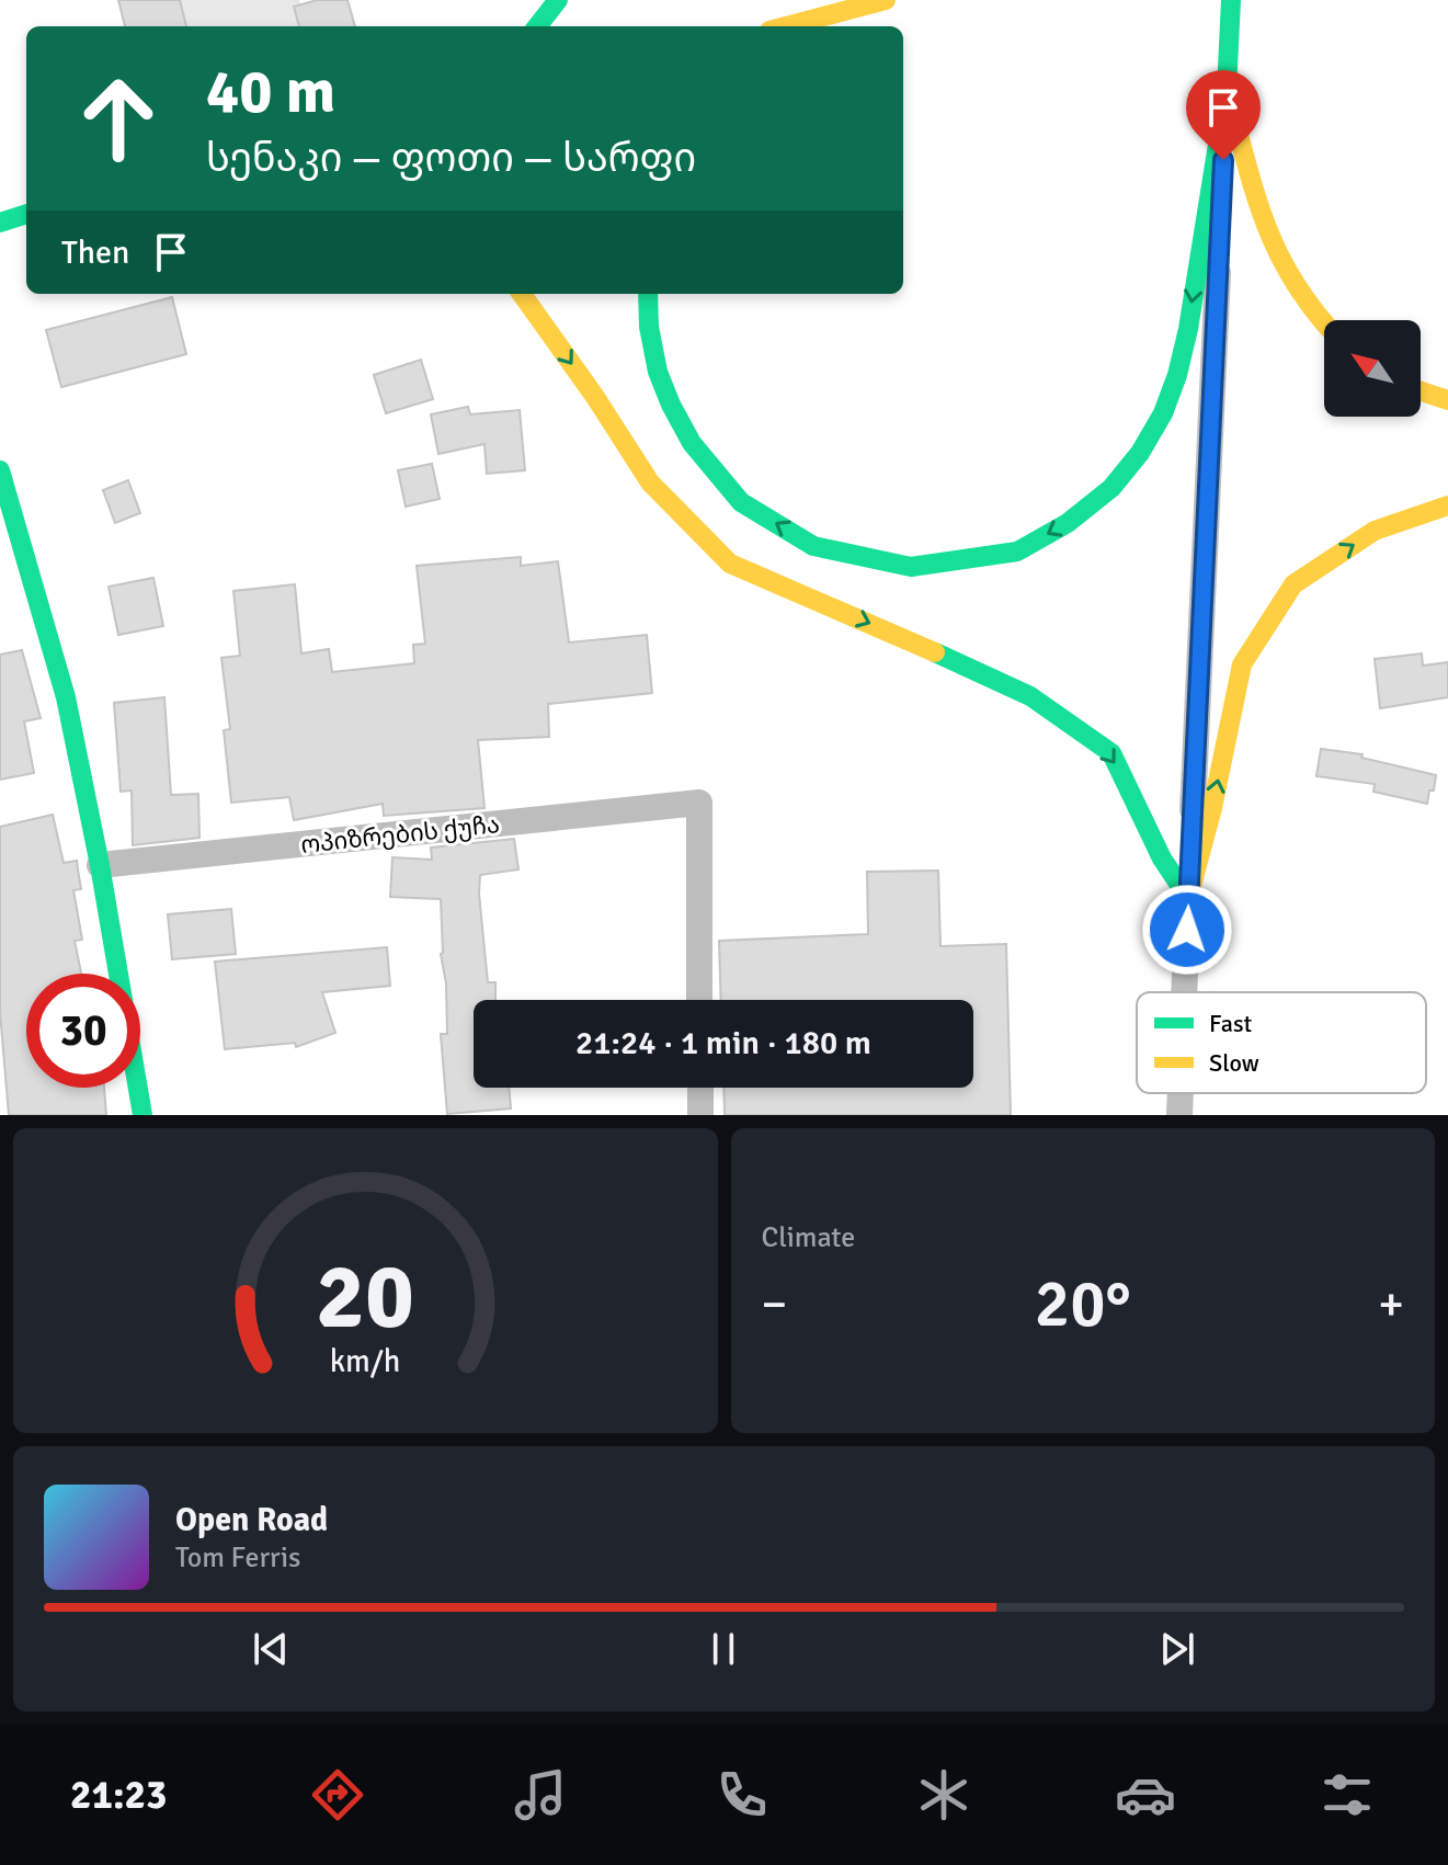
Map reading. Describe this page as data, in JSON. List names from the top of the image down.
{
  "streets": {
    "street": ["ოპიზრების ქუჩა"]
  },
  "legend": ["Fast", "Slow"],
  "north": "top left",
  "page": {
    "turn": ["40 m", "სენაკი — ფოთი — სარფი"],
    "then": "Then",
    "limit": "30",
    "trip": "21:24 · 1 min · 180 m",
    "tile": "Climate",
    "heat": ["−", "20°", "+"],
    "song": ["Open Road", "Tom Ferris"],
    "tabs": "21:23",
    "gauge": ["20", "km/h"]
  }
}
